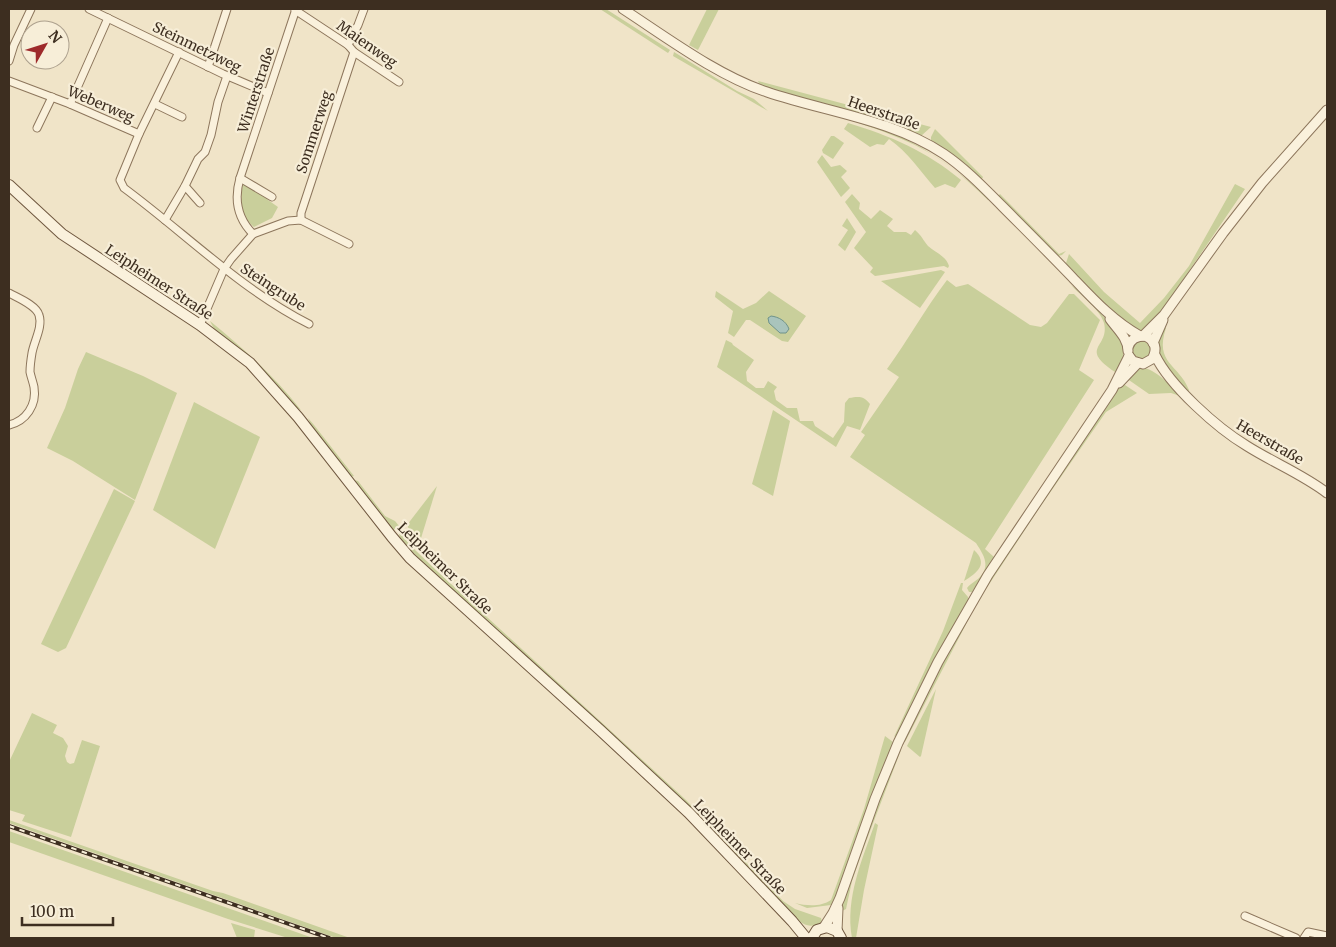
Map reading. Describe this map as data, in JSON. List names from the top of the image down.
{
  "streets": {
    "main road": ["Leipheimer Straße"],
    "street": [
      "Maienweg",
      "Steinmetzweg",
      "Winterstraße",
      "Weberweg",
      "Heerstraße",
      "Sommerweg",
      "Steingrube"
    ]
  },
  "crossings": [
    ["Maienweg", "Winterstraße"],
    ["Maienweg", "Sommerweg"],
    ["Steinmetzweg", "Winterstraße"],
    ["Weberweg", "Steingrube"]
  ],
  "scale_bar": "100 m",
  "north": "top right"
}
